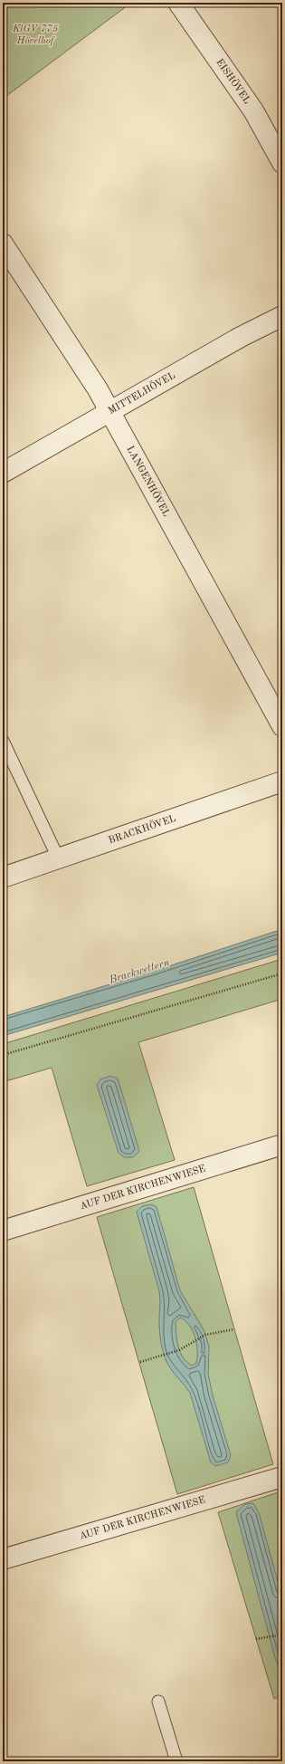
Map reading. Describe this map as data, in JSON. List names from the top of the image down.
{
  "streets": {
    "street": [
      "EISHÖVEL",
      "MITTELHÖVEL",
      "LANGENHÖVEL",
      "BRACKHÖVEL",
      "AUF DER KIRCHENWIESE"
    ]
  },
  "crossings": [
    ["MITTELHÖVEL", "LANGENHÖVEL"]
  ],
  "water": ["Brackwettern"],
  "parks": ["KlGV 775 Hövelhof"]
}
